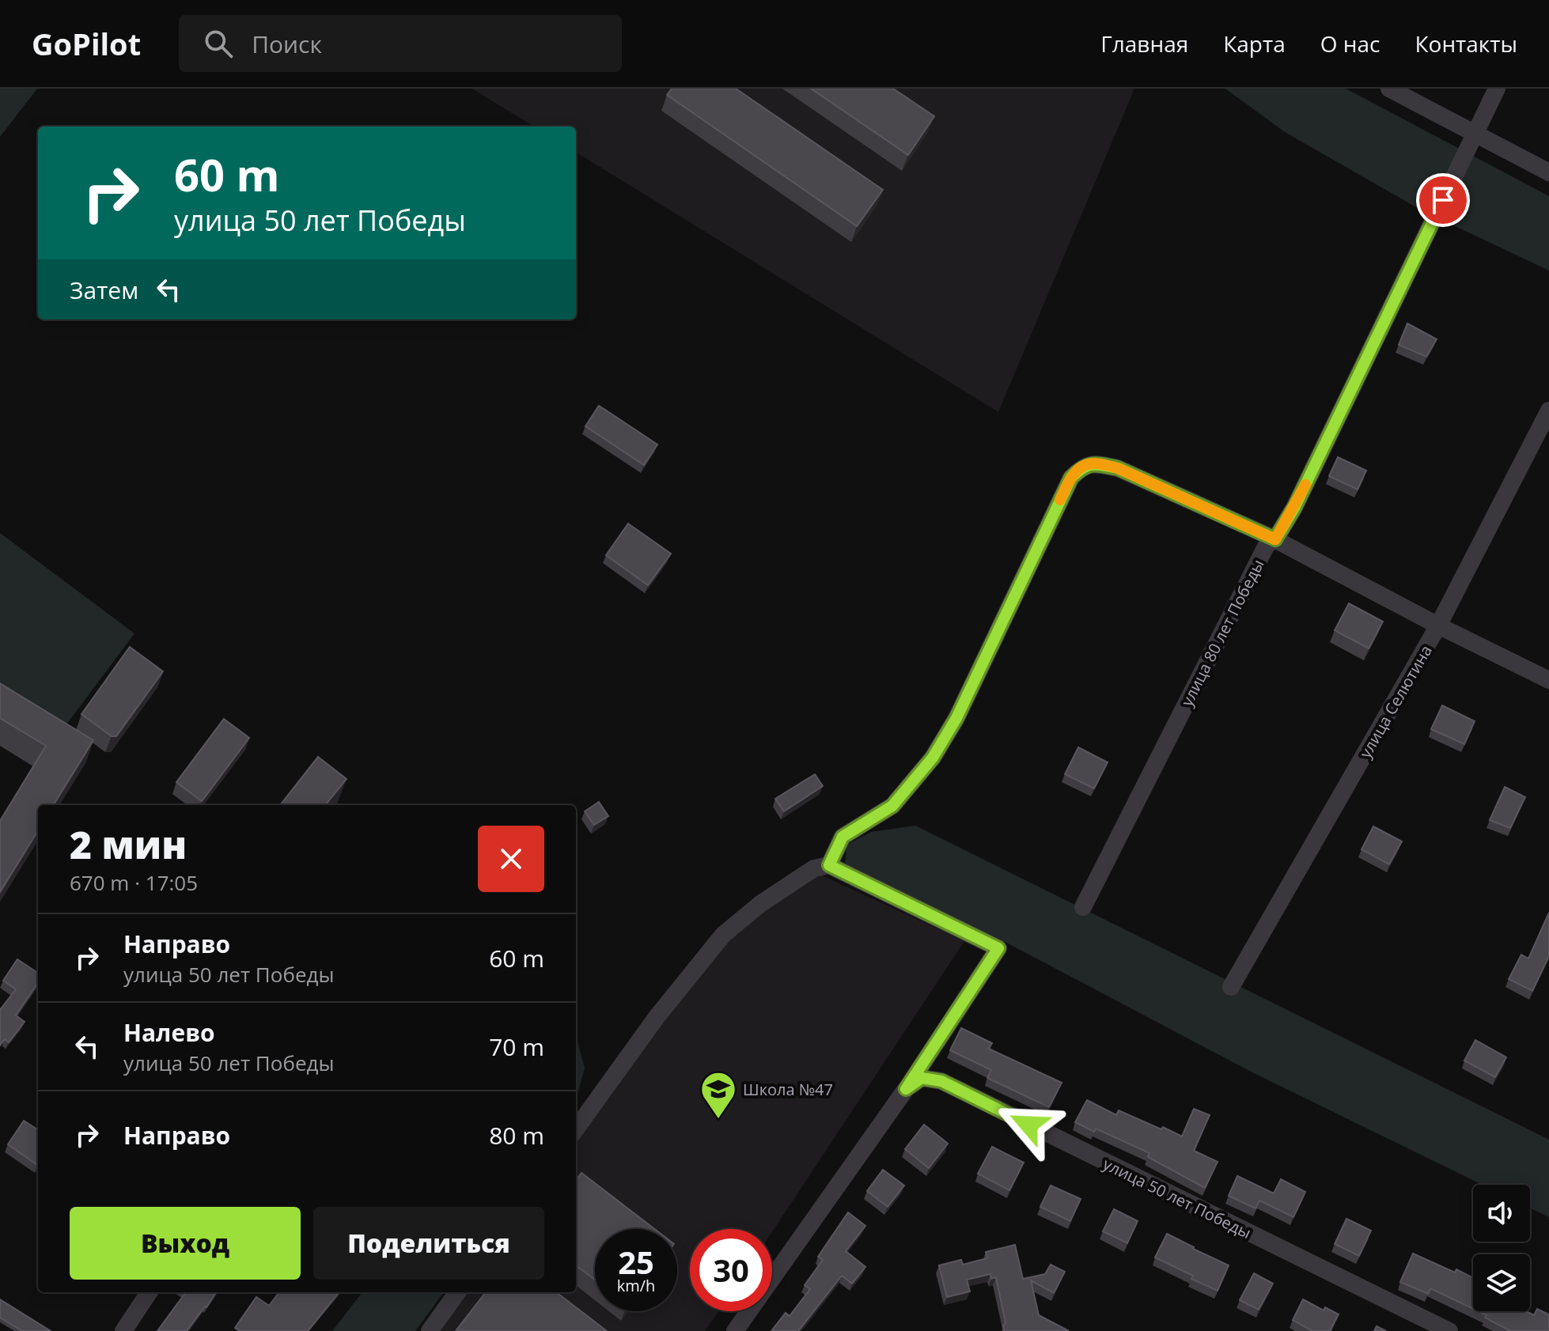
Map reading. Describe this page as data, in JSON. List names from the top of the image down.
{
  "streets": {
    "street": ["улица 80 лет Победы", "улица Селютина", "улица 50 лет Победы"]
  },
  "places": {
    "school or university": ["Школа №47"]
  },
  "page": {
    "header": "GoPilot",
    "search": "Поиск",
    "nav": [
      "Главная",
      "Карта",
      "О нас",
      "Контакты"
    ],
    "turn": ["60 m", "улица 50 лет Победы"],
    "then": "Затем",
    "heading": ["2 мин", "670 m · 17:05"],
    "list": [
      {
        "name": "Направо",
        "note": "улица 50 лет Победы",
        "value": "60 m"
      },
      {
        "name": "Налево",
        "note": "улица 50 лет Победы",
        "value": "70 m"
      },
      {
        "name": "Направо",
        "value": "80 m"
      }
    ],
    "buttons": ["Выход", "Поделиться"],
    "speed": "25 km/h",
    "limit": "30"
  }
}
